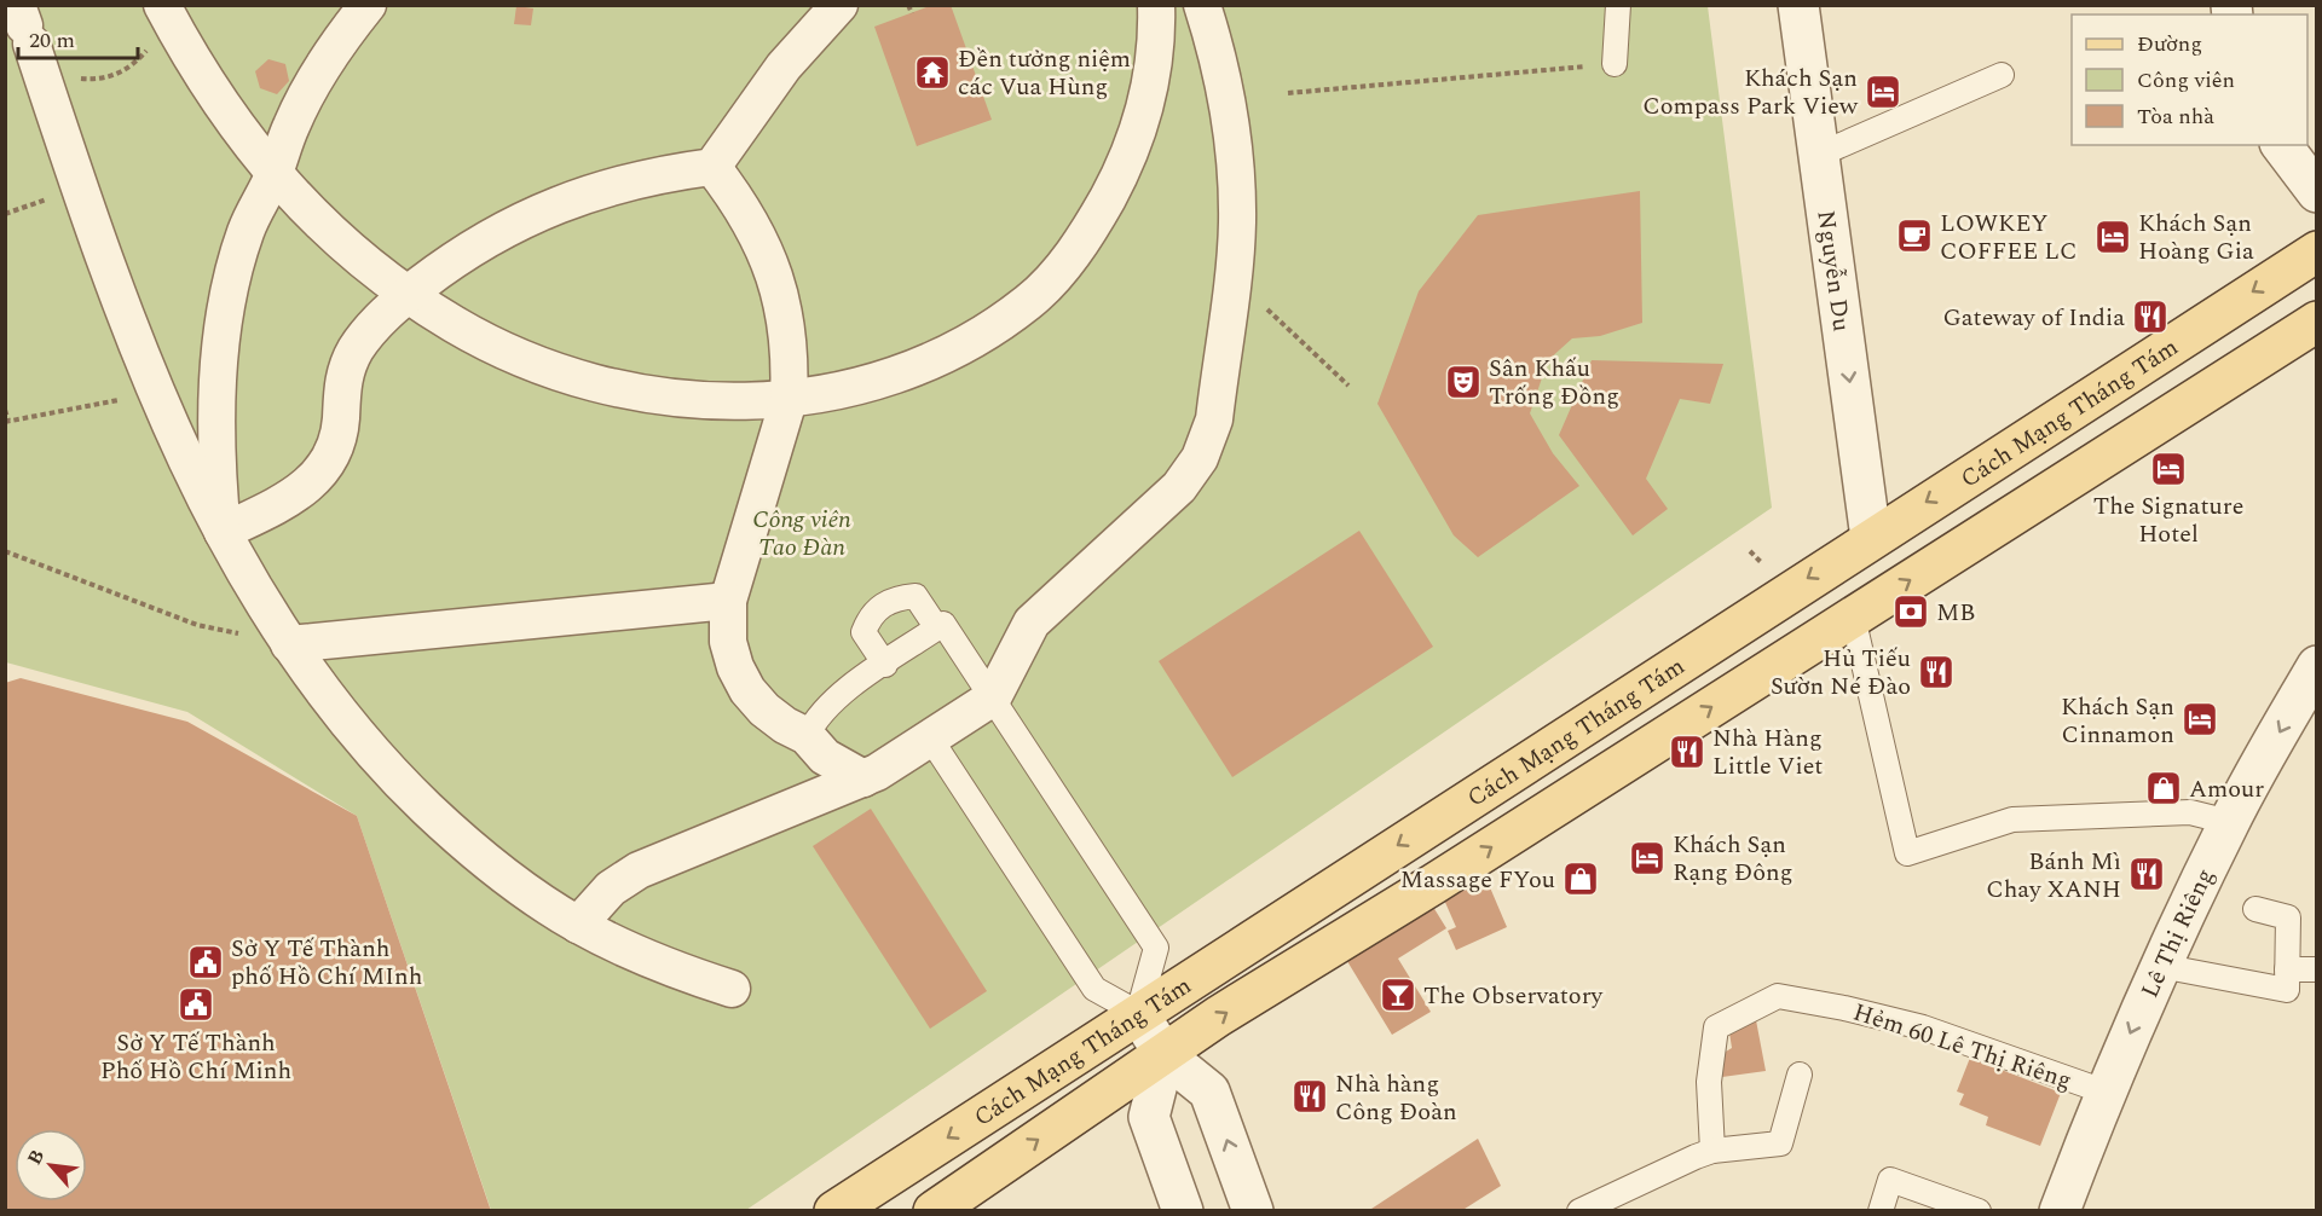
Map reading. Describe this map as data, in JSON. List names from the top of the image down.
{
  "streets": {
    "main road": ["Cách Mạng Tháng Tám"],
    "street": ["Nguyễn Du", "Lê Thị Riêng"],
    "lane": ["Hẻm 60 Lê Thị Riêng"]
  },
  "crossings": [
    ["Nguyễn Du", "Cách Mạng Tháng Tám"],
    ["Lê Thị Riêng", "Hẻm 60 Lê Thị Riêng"]
  ],
  "one_way": ["Nguyễn Du", "Lê Thị Riêng"],
  "parks": ["Công viên Tao Đàn"],
  "places": {
    "temple": ["Đền tưởng niệm các Vua Hùng"],
    "hotel": [
      "Khách Sạn Compass Park View",
      "Khách Sạn Hoàng Gia",
      "The Signature Hotel",
      "Khách Sạn Cinnamon",
      "Khách Sạn Rạng Đông"
    ],
    "cafe": ["LOWKEY COFFEE LC"],
    "restaurant": [
      "Gateway of India",
      "Hủ Tiếu Sườn Né Đào",
      "Nhà Hàng Little Viet",
      "Bánh Mì Chay XANH",
      "Nhà hàng Công Đoàn"
    ],
    "theatre": ["Sân Khấu Trống Đồng"],
    "bank": ["MB"],
    "shop": ["Amour", "Massage FYou"],
    "public building": ["Sở Y Tế Thành phố Hồ Chí MInh", "Sở Y Tế Thành Phố Hồ Chí Minh"],
    "bar": ["The Observatory"]
  },
  "legend": ["Đường", "Công viên", "Tòa nhà"],
  "scale_bar": "20 m",
  "north": "top left"
}
